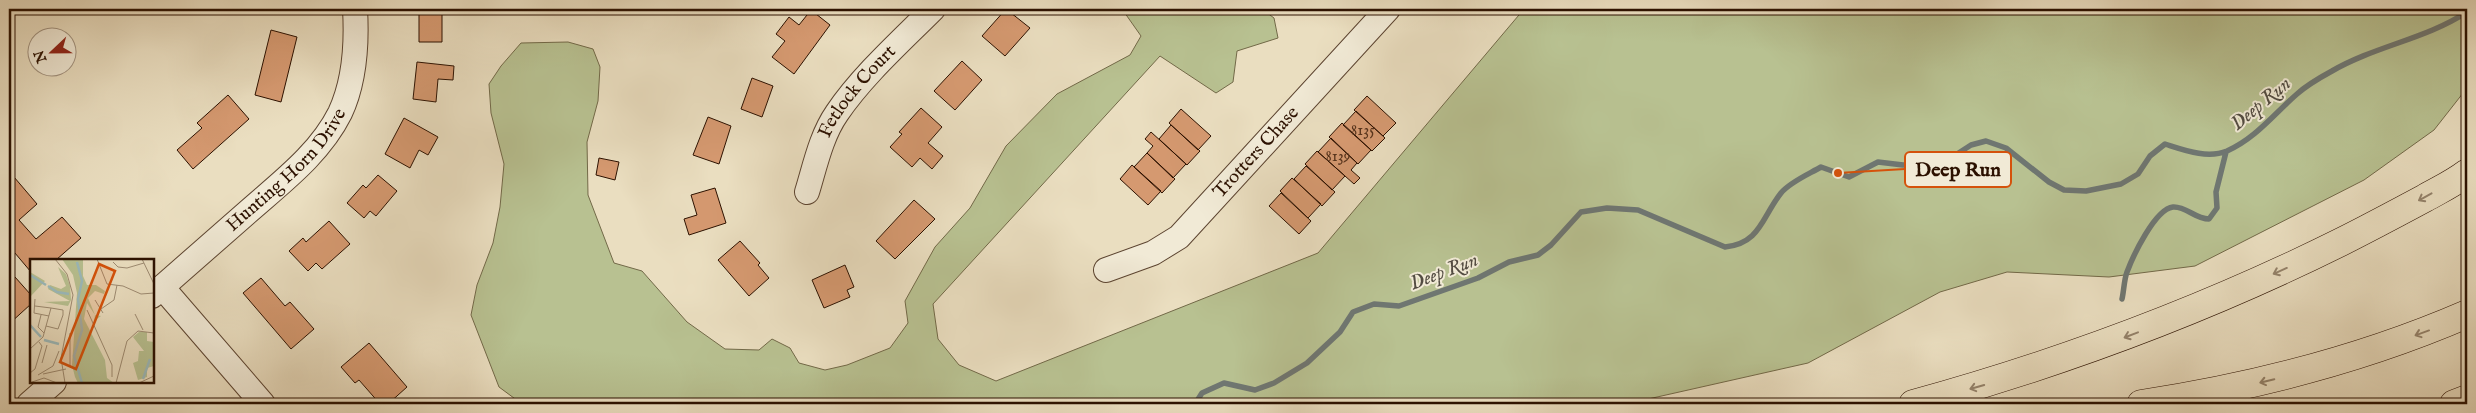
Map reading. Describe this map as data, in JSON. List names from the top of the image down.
{
  "streets": {
    "street": ["Fetlock Court", "Trotters Chase", "Hunting Horn Drive"]
  },
  "water": ["Deep Run"],
  "places": ["Deep Run"],
  "house_numbers": ["8135", "8139"],
  "north": "left"
}
